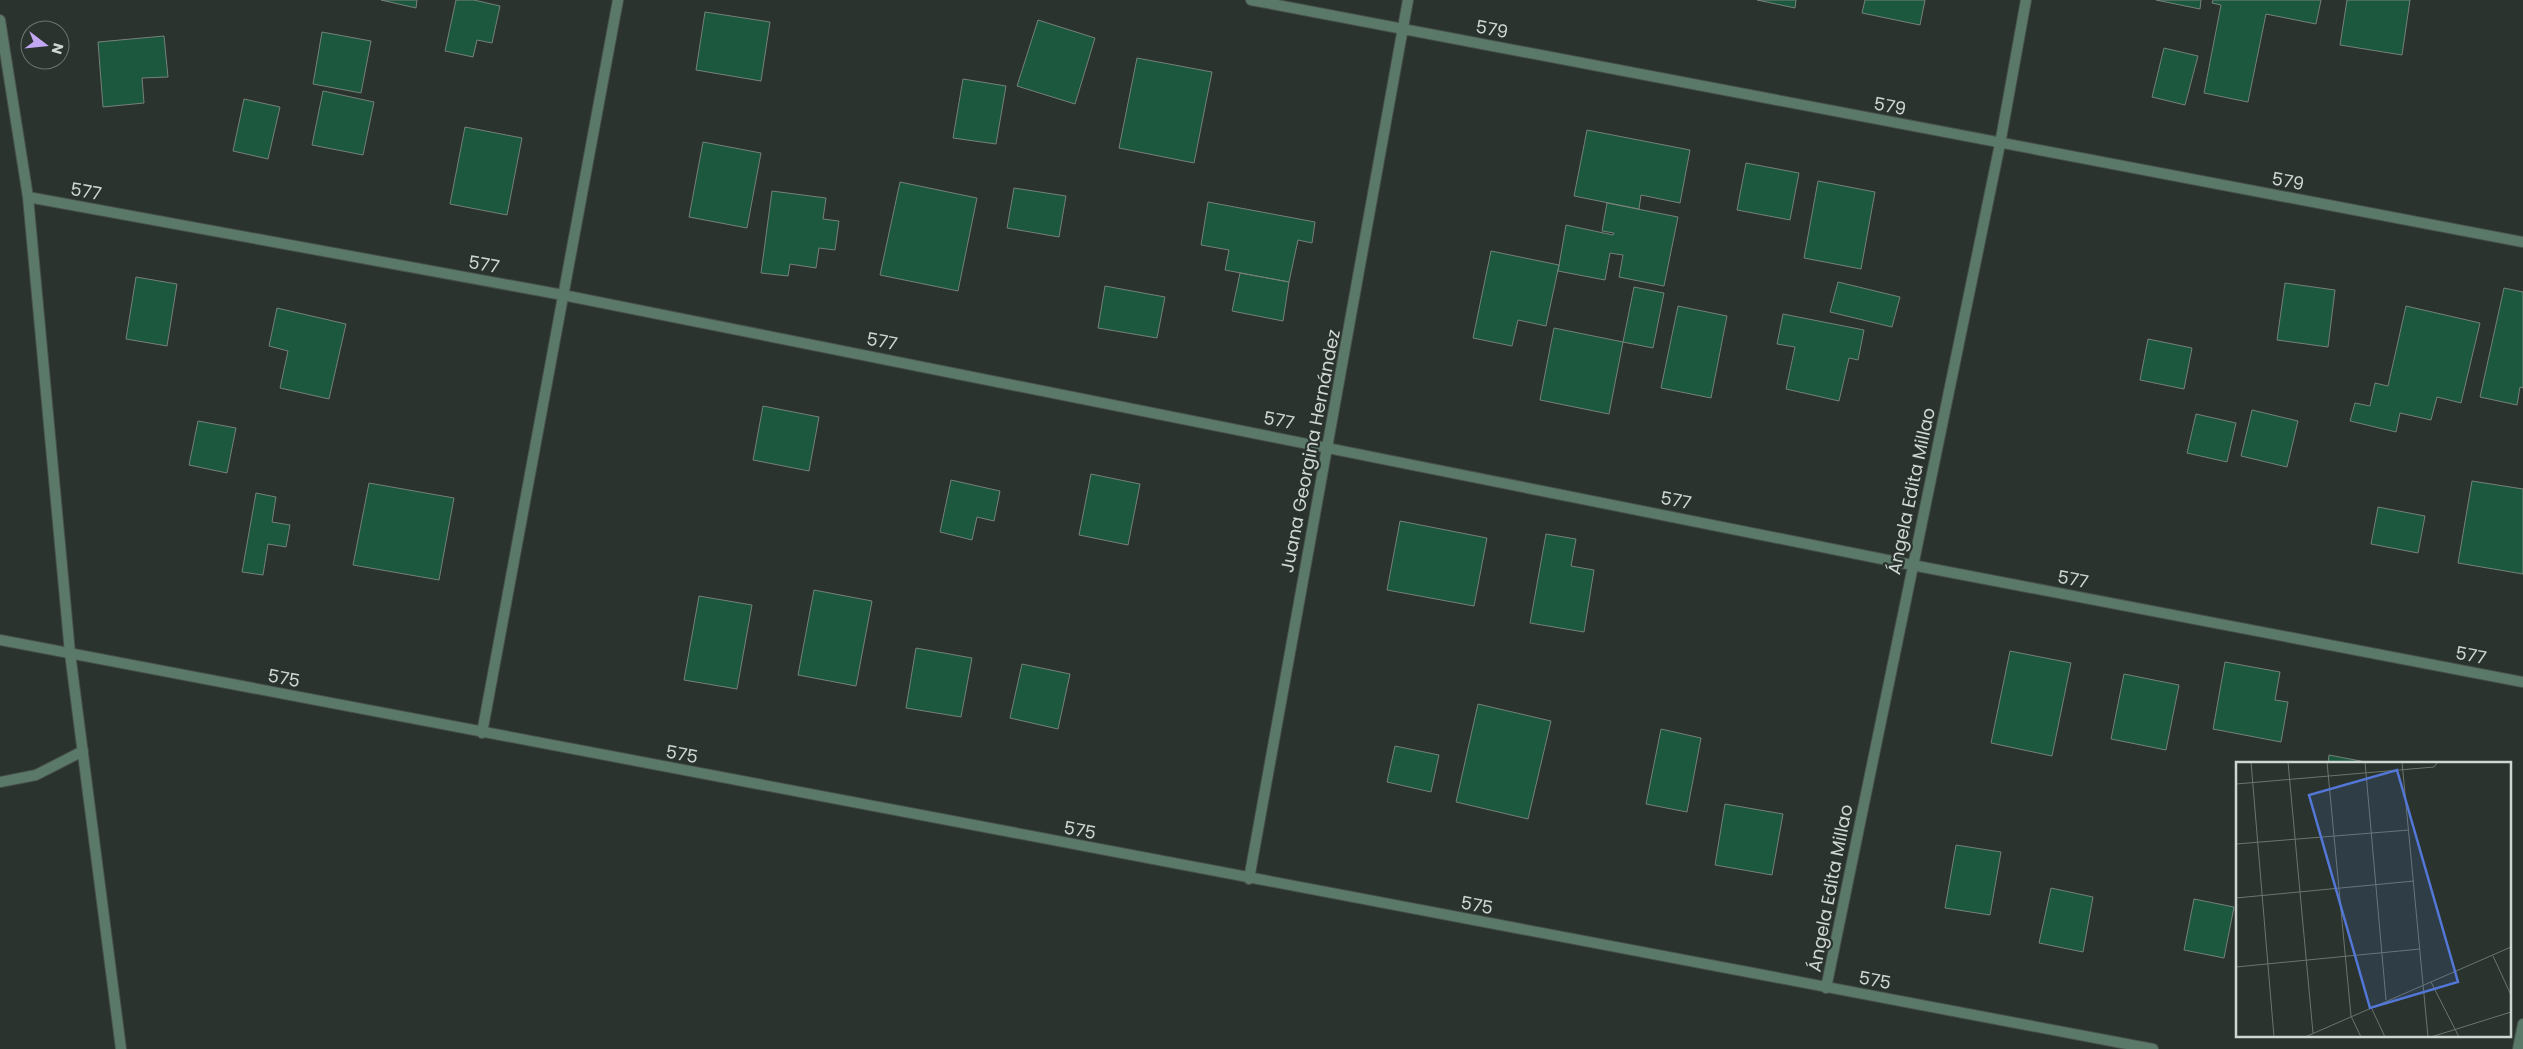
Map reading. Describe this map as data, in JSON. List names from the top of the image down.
{
  "streets": {
    "street": [
      "579",
      "577",
      "Juana Georgina Hernández",
      "Ángela Edita Millao",
      "575"
    ]
  },
  "crossings": [
    ["579", "Juana Georgina Hernández"],
    ["579", "Ángela Edita Millao"],
    ["577", "Juana Georgina Hernández"],
    ["577", "Ángela Edita Millao"],
    ["Juana Georgina Hernández", "575"],
    ["Ángela Edita Millao", "575"]
  ],
  "north": "right"
}
